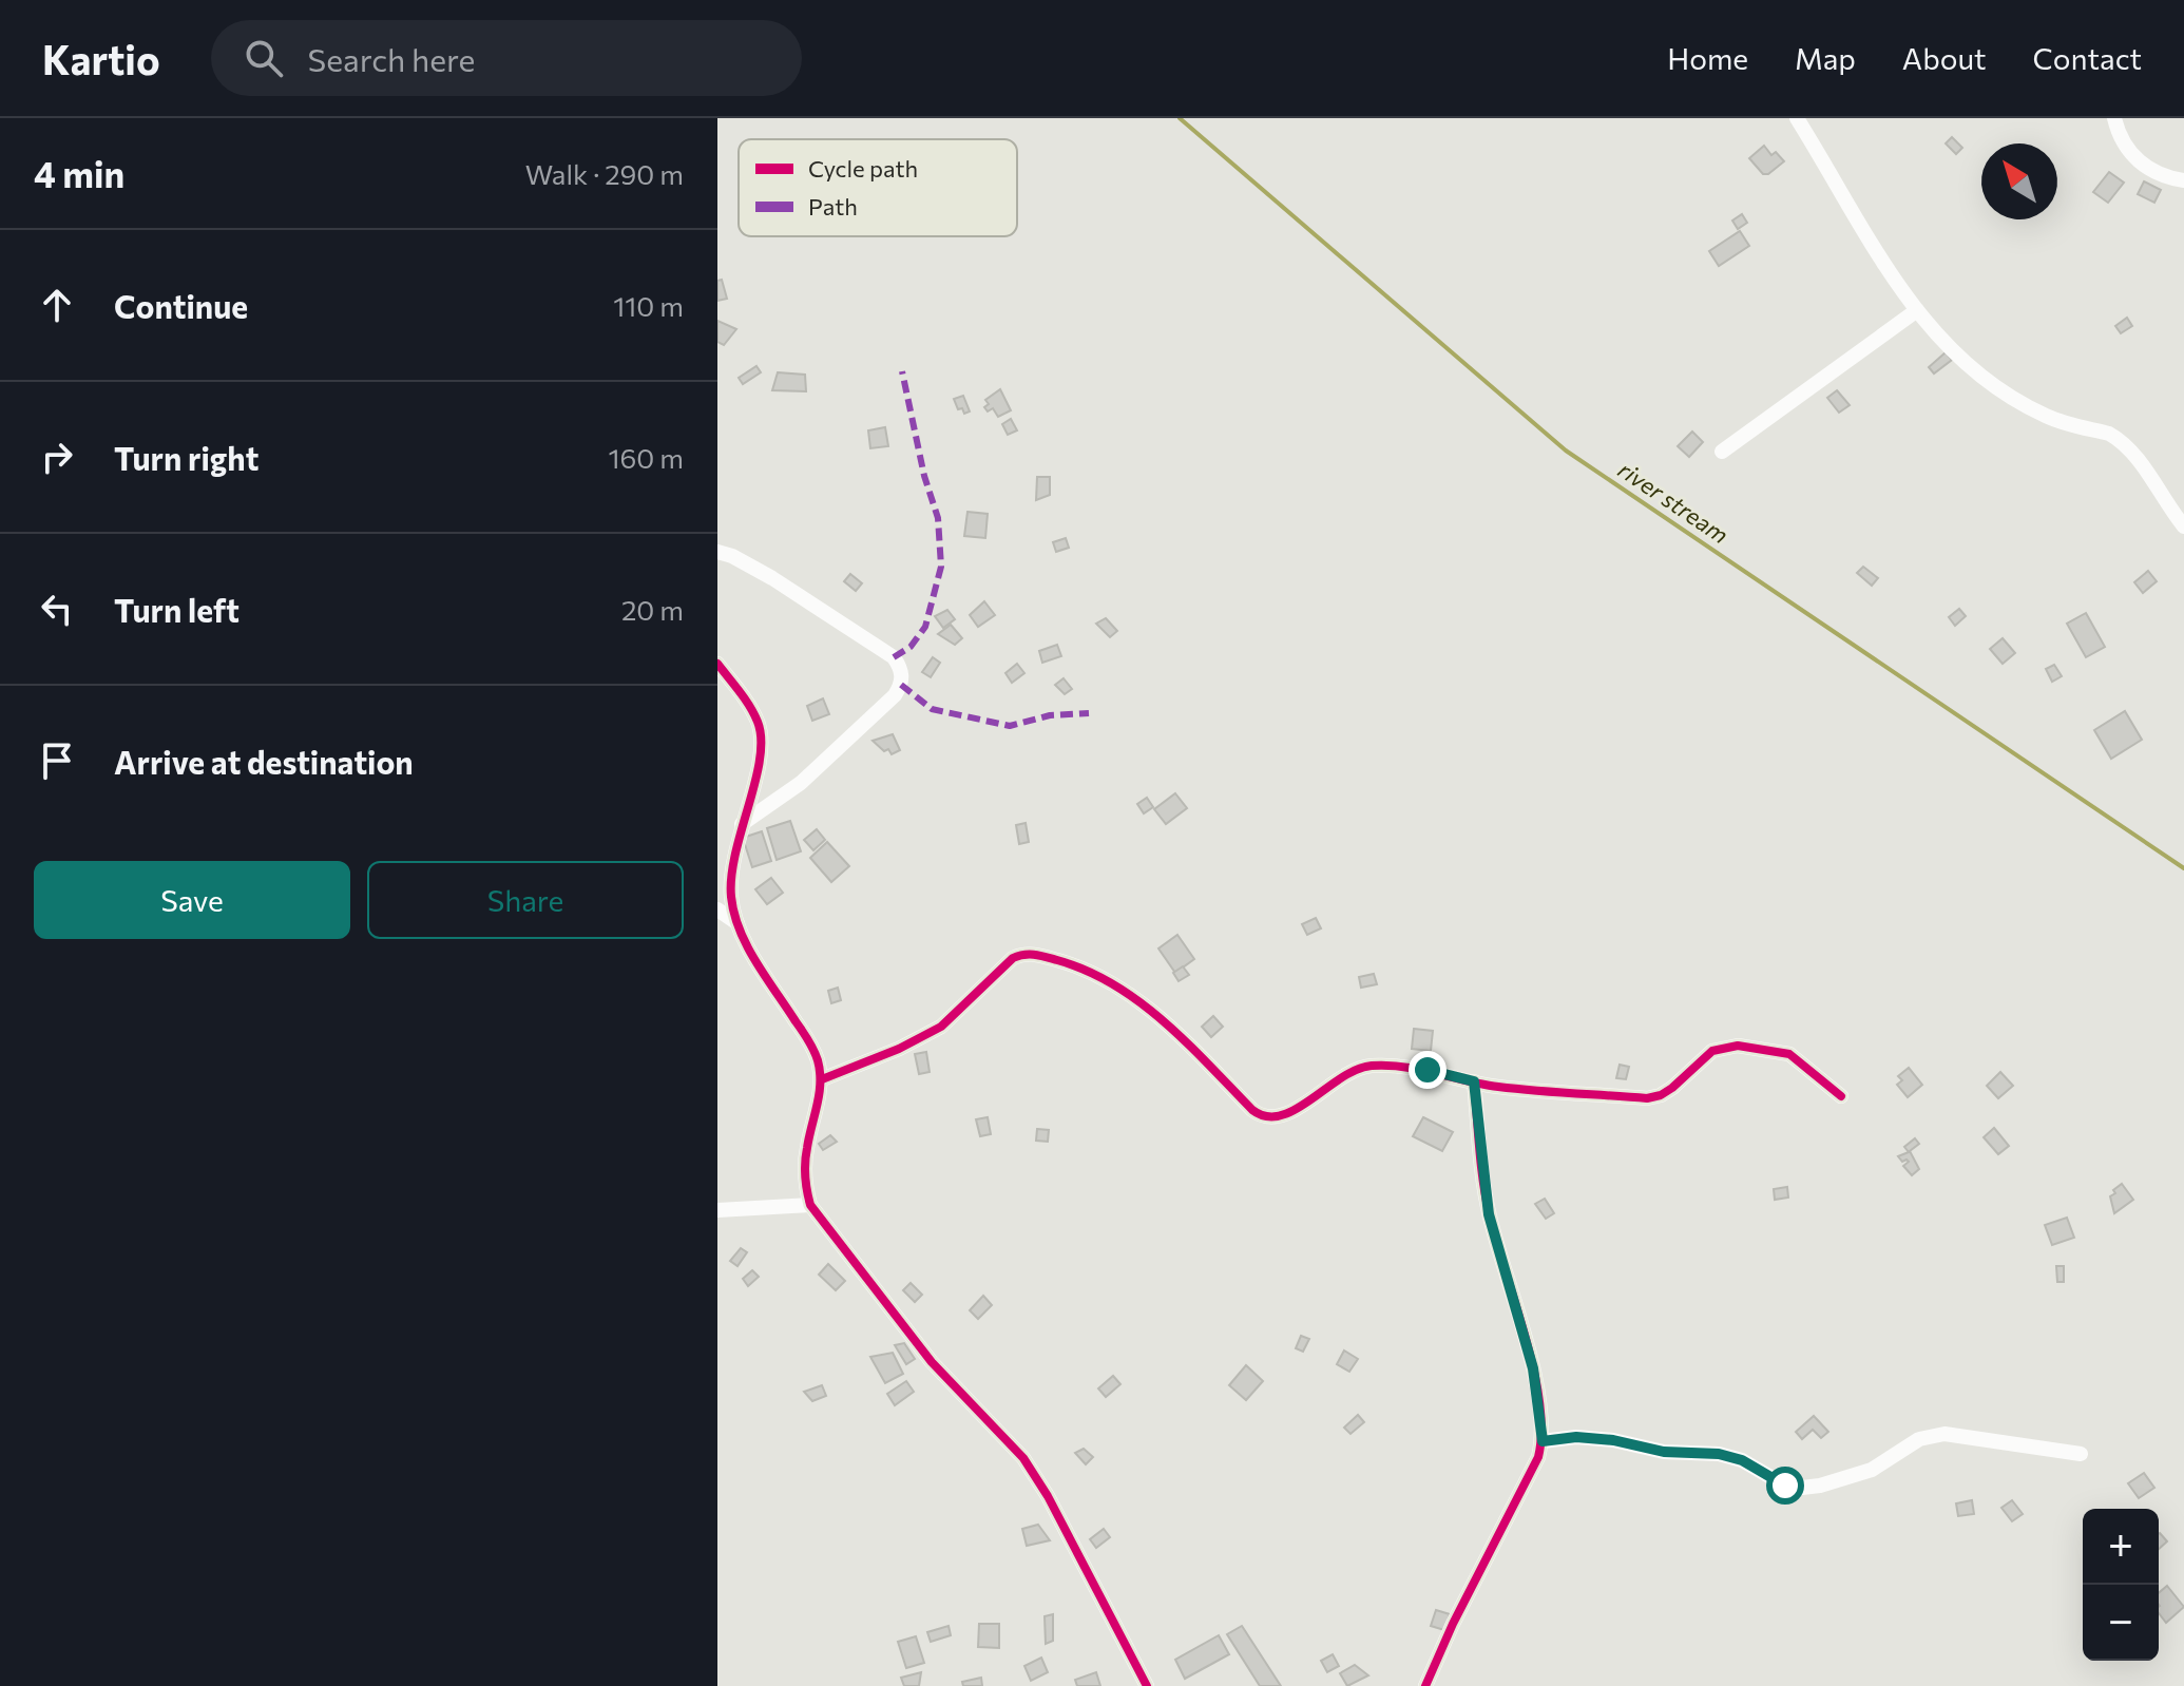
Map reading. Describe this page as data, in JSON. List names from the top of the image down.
{
  "water": ["river stream"],
  "legend": ["Cycle path", "Path"],
  "north": "top left",
  "page": {
    "header": "Kartio",
    "search": "Search here",
    "nav": [
      "Home",
      "Map",
      "About",
      "Contact"
    ],
    "heading": ["4 min", "Walk · 290 m"],
    "list": [
      ["Continue", "110 m"],
      ["Turn right", "160 m"],
      ["Turn left", "20 m"],
      "Arrive at destination"
    ],
    "buttons": ["Save", "Share"],
    "map_buttons": ["+", "−"]
  }
}
